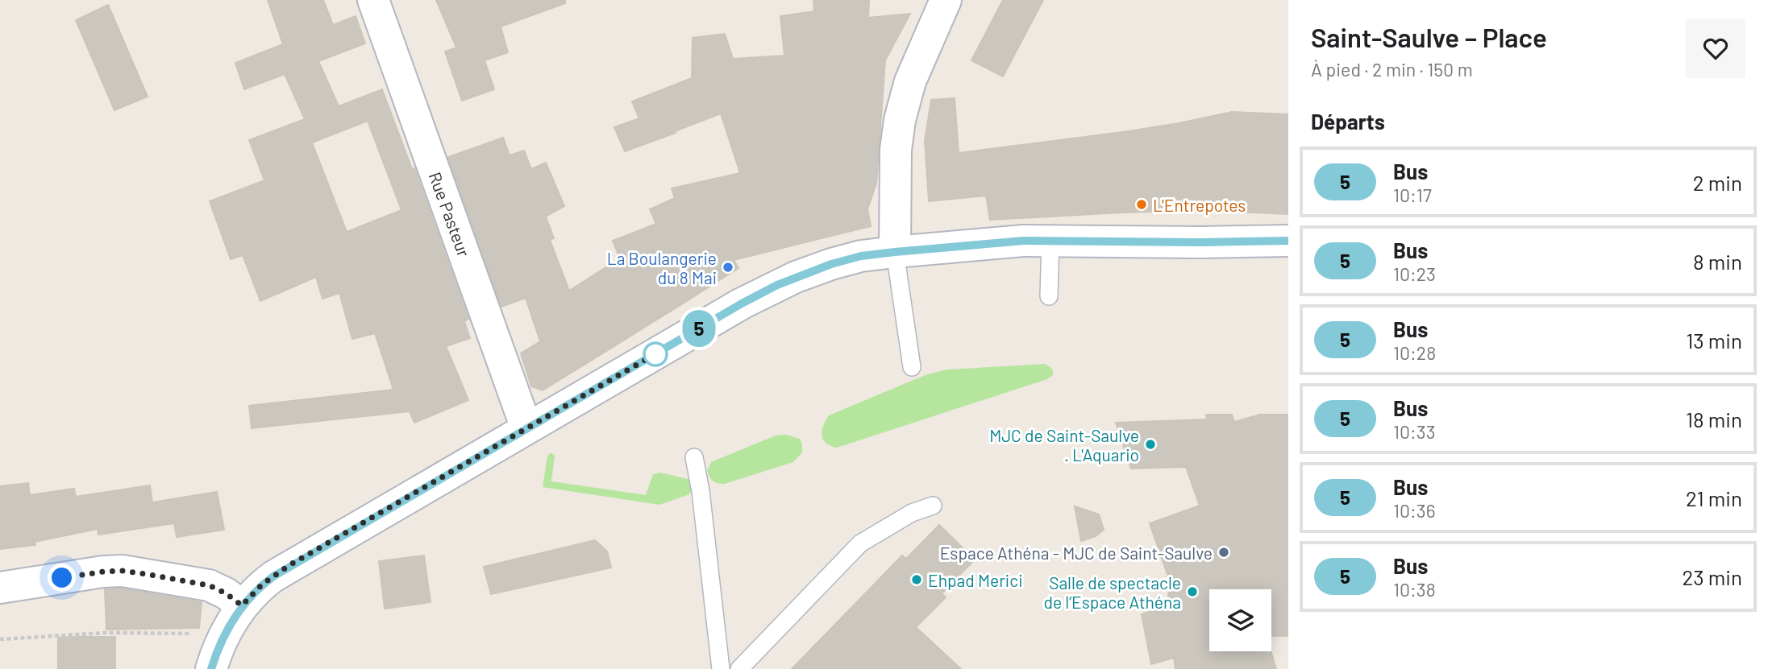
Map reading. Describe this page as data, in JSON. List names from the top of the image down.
{
  "streets": {
    "street": ["Rue Pasteur"]
  },
  "places": [
    "L'Entrepotes",
    "La Boulangerie du 8 Mai",
    "MJC de Saint-Saulve . L'Aquario",
    "Espace Athéna - MJC de Saint-Saulve",
    "Ehpad Merici",
    "Salle de spectacle de l’Espace Athéna"
  ],
  "lines": ["bus line 5"],
  "page": {
    "on_map": "5",
    "heading": [
      ["Saint-Saulve – Place", "À pied · 2 min · 150 m"],
      "Départs"
    ],
    "list": [
      {
        "mark": "5",
        "name": "Bus",
        "note": "10:17",
        "value": "2 min"
      },
      {
        "mark": "5",
        "name": "Bus",
        "note": "10:23",
        "value": "8 min"
      },
      {
        "mark": "5",
        "name": "Bus",
        "note": "10:28",
        "value": "13 min"
      },
      {
        "mark": "5",
        "name": "Bus",
        "note": "10:33",
        "value": "18 min"
      },
      {
        "mark": "5",
        "name": "Bus",
        "note": "10:36",
        "value": "21 min"
      },
      {
        "mark": "5",
        "name": "Bus",
        "note": "10:38",
        "value": "23 min"
      }
    ]
  }
}
